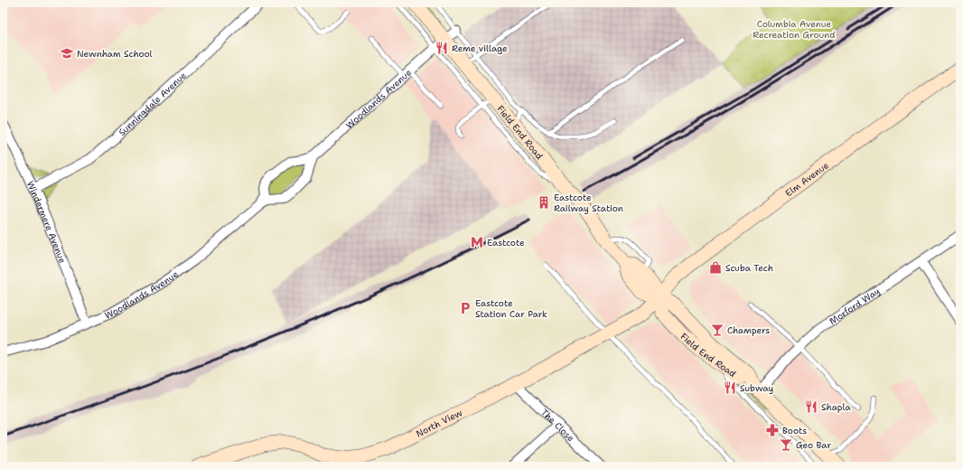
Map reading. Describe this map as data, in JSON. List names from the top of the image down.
{
  "streets": {
    "street": [
      "Woodlands Avenue",
      "Sunningdale Avenue",
      "Field End Road",
      "Elm Avenue",
      "Windermere Avenue",
      "Morford Way",
      "North View",
      "The Close"
    ]
  },
  "crossings": [
    ["Woodlands Avenue", "Field End Road"],
    ["Woodlands Avenue", "Windermere Avenue"],
    ["Sunningdale Avenue", "Windermere Avenue"],
    ["Field End Road", "Elm Avenue"],
    ["Field End Road", "Morford Way"],
    ["Field End Road", "North View"],
    ["Elm Avenue", "North View"],
    ["North View", "The Close"]
  ],
  "parks": ["Columbia Avenue Recreation Ground"],
  "places": {
    "restaurant": ["Reme village", "Subway", "Shapla"],
    "school or university": ["Newnham School"],
    "building": ["Eastcote Railway Station"],
    "metro station": ["Eastcote"],
    "shop": ["Scuba Tech"],
    "parking": ["Eastcote Station Car Park"],
    "bar": ["Champers", "Geo Bar"],
    "pharmacy": ["Boots"]
  }
}
